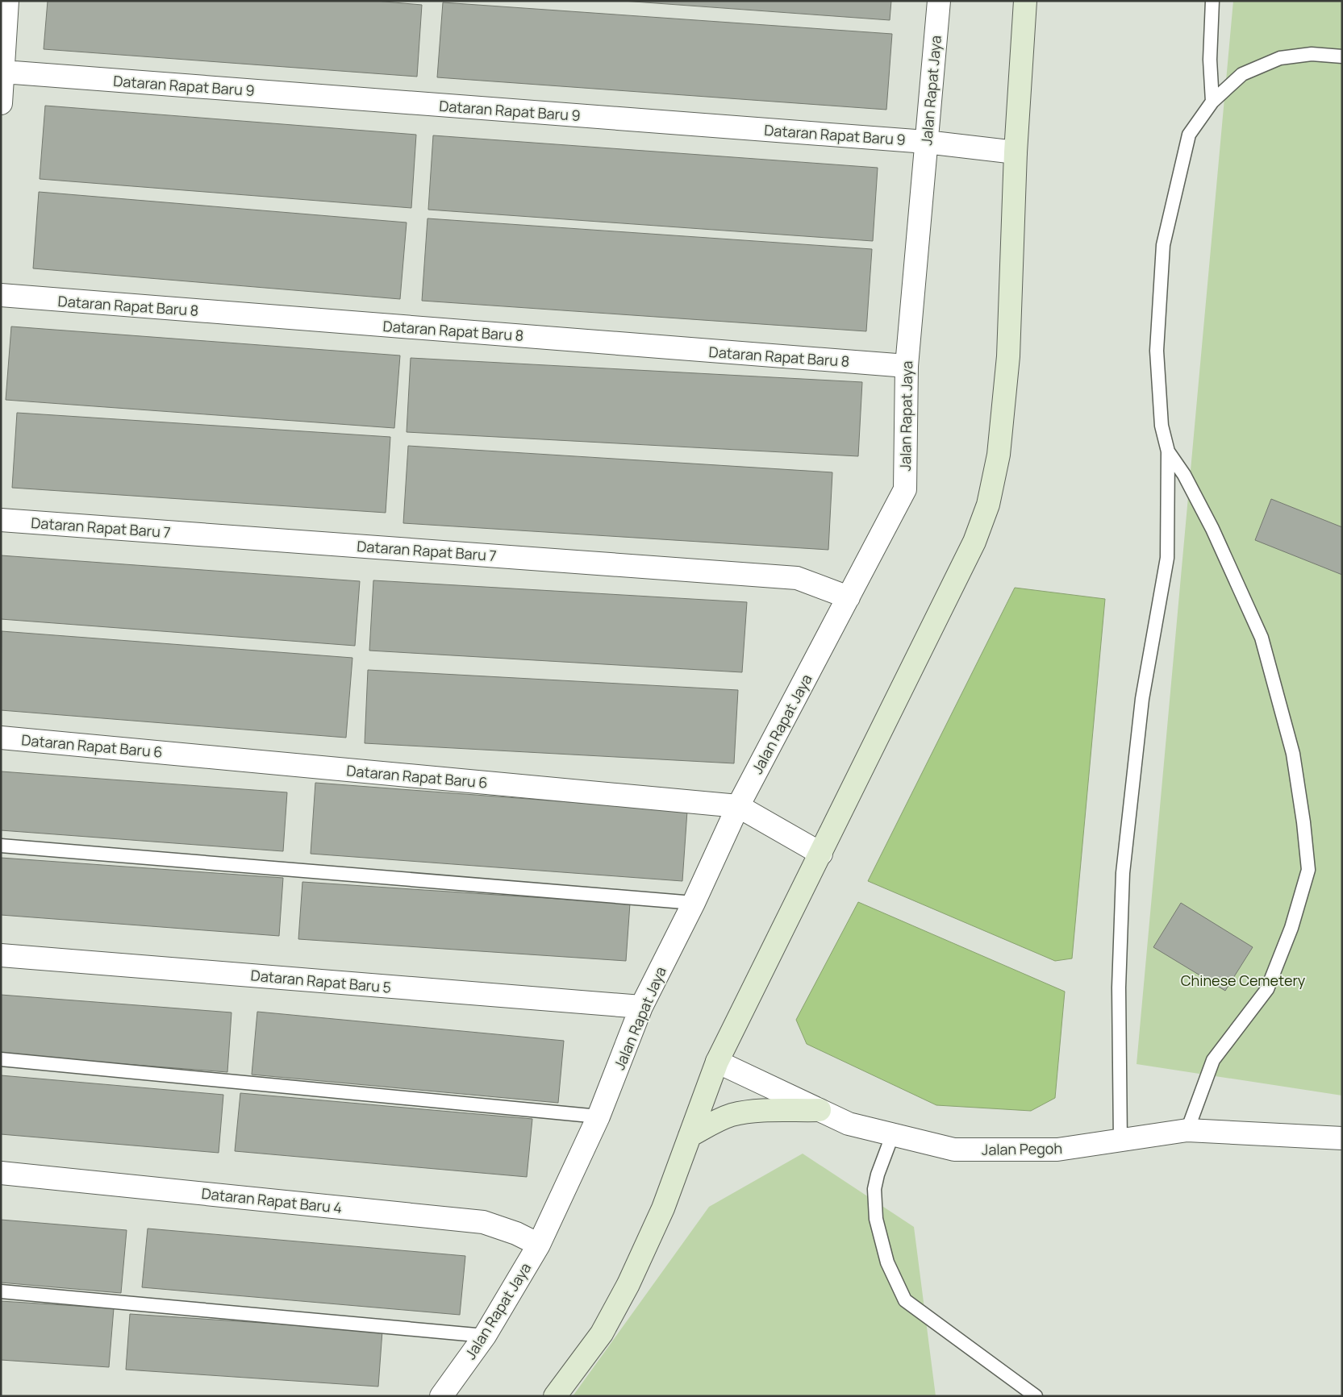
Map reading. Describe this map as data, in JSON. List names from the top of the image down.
{
  "streets": {
    "street": [
      "Dataran Rapat Baru 9",
      "Jalan Rapat Jaya",
      "Dataran Rapat Baru 8",
      "Dataran Rapat Baru 7",
      "Dataran Rapat Baru 6",
      "Dataran Rapat Baru 5",
      "Jalan Pegoh",
      "Dataran Rapat Baru 4"
    ]
  },
  "crossings": [
    ["Dataran Rapat Baru 9", "Jalan Rapat Jaya"],
    ["Jalan Rapat Jaya", "Dataran Rapat Baru 8"],
    ["Jalan Rapat Jaya", "Dataran Rapat Baru 7"],
    ["Jalan Rapat Jaya", "Dataran Rapat Baru 6"],
    ["Jalan Rapat Jaya", "Dataran Rapat Baru 5"],
    ["Jalan Rapat Jaya", "Dataran Rapat Baru 4"]
  ],
  "parks": ["Chinese Cemetery"]
}
